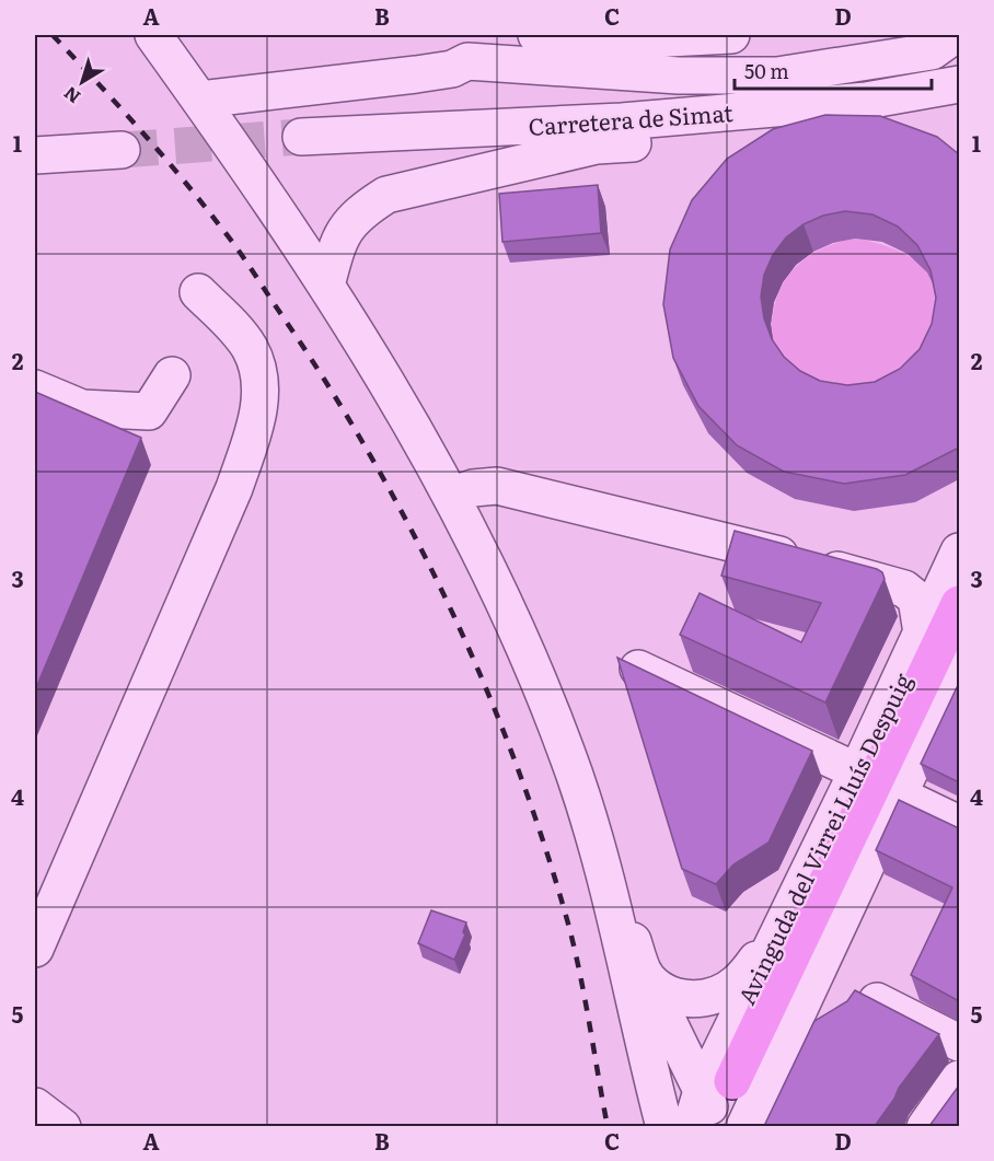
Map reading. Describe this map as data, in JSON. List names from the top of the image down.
{
  "streets": {
    "main road": ["Avinguda del Virrei Lluís Despuig"],
    "street": ["Carretera de Simat"]
  },
  "scale_bar": "50 m",
  "north": "bottom left",
  "grid": {
    "columns": [
      "A",
      "B",
      "C",
      "D"
    ],
    "rows": [
      "1",
      "2",
      "3",
      "4",
      "5"
    ]
  }
}
